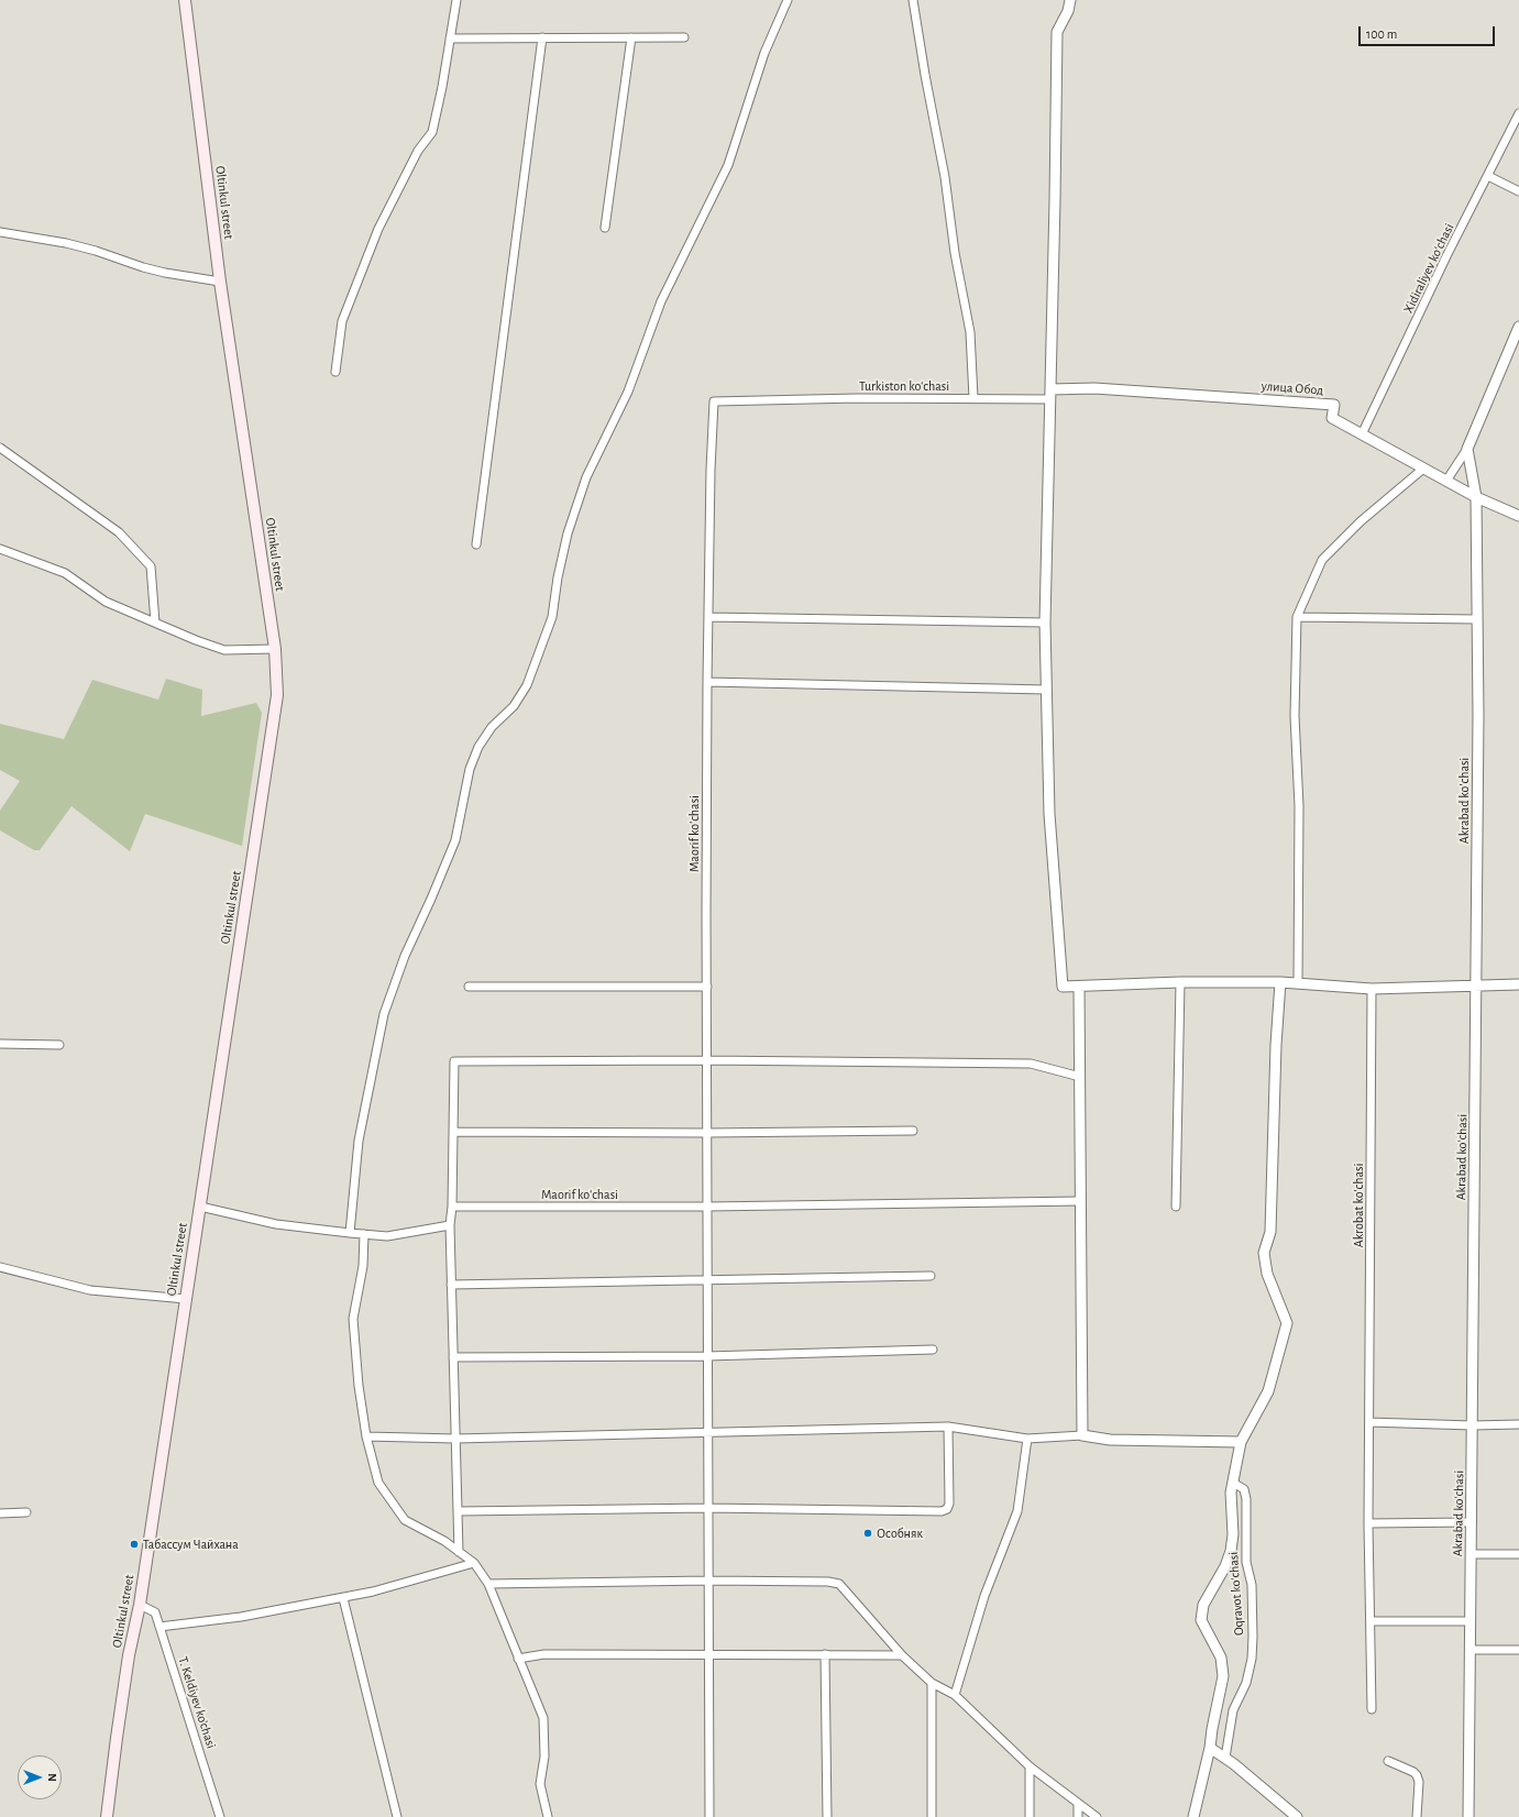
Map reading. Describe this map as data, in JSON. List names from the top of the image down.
{
  "streets": {
    "main road": ["Oltinkul street"],
    "street": [
      "Xidiraliyev koʻchasi",
      "Turkiston koʻchasi",
      "улица Обод",
      "Akrabad koʻchasi",
      "Maorif koʻchasi",
      "Akrobat koʻchasi",
      "Oqravot koʻchasi",
      "T. Keldiyev ko'chasi"
    ]
  },
  "crossings": [
    ["Oltinkul street", "T. Keldiyev ko'chasi"],
    ["Xidiraliyev koʻchasi", "улица Обод"],
    ["Turkiston koʻchasi", "Maorif koʻchasi"],
    ["улица Обод", "Akrabad koʻchasi"]
  ],
  "places": ["Особняк", "Табассум Чайхана"],
  "scale_bar": "100 m",
  "north": "right"
}
